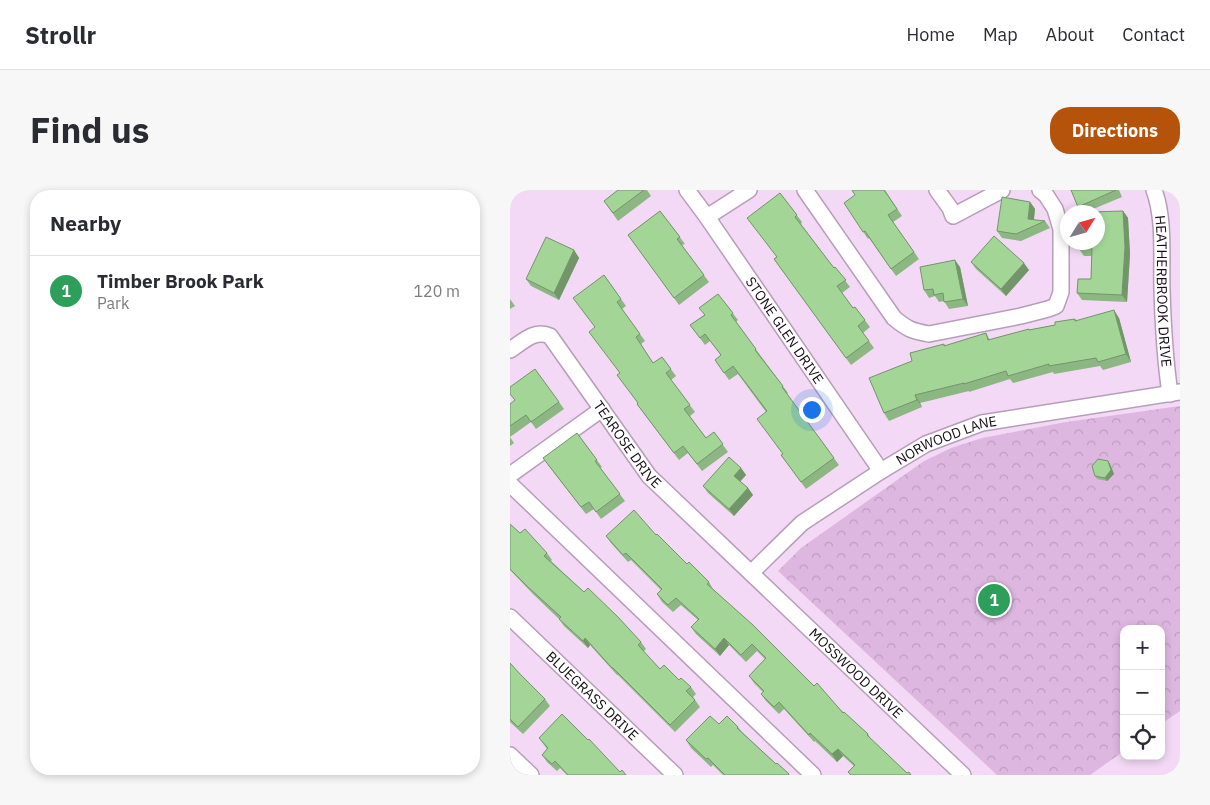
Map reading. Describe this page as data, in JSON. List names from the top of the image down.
{
  "streets": {
    "street": [
      "HEATHERBROOK DRIVE",
      "STONE GLEN DRIVE",
      "NORWOOD LANE",
      "TEAROSE DRIVE",
      "MOSSWOOD DRIVE",
      "BLUEGRASS DRIVE"
    ]
  },
  "crossings": [
    ["HEATHERBROOK DRIVE", "NORWOOD LANE"],
    ["STONE GLEN DRIVE", "NORWOOD LANE"],
    ["NORWOOD LANE", "TEAROSE DRIVE"],
    ["NORWOOD LANE", "MOSSWOOD DRIVE"],
    ["TEAROSE DRIVE", "MOSSWOOD DRIVE"]
  ],
  "north": "top right",
  "page": {
    "header": "Strollr",
    "nav": [
      "Home",
      "Map",
      "About",
      "Contact"
    ],
    "title": "Find us",
    "buttons": "Directions",
    "heading": "Nearby",
    "list": [
      {
        "mark": "1",
        "name": "Timber Brook Park",
        "note": "Park",
        "value": "120 m"
      }
    ],
    "pins": "1",
    "map_buttons": ["+", "−"]
  }
}
